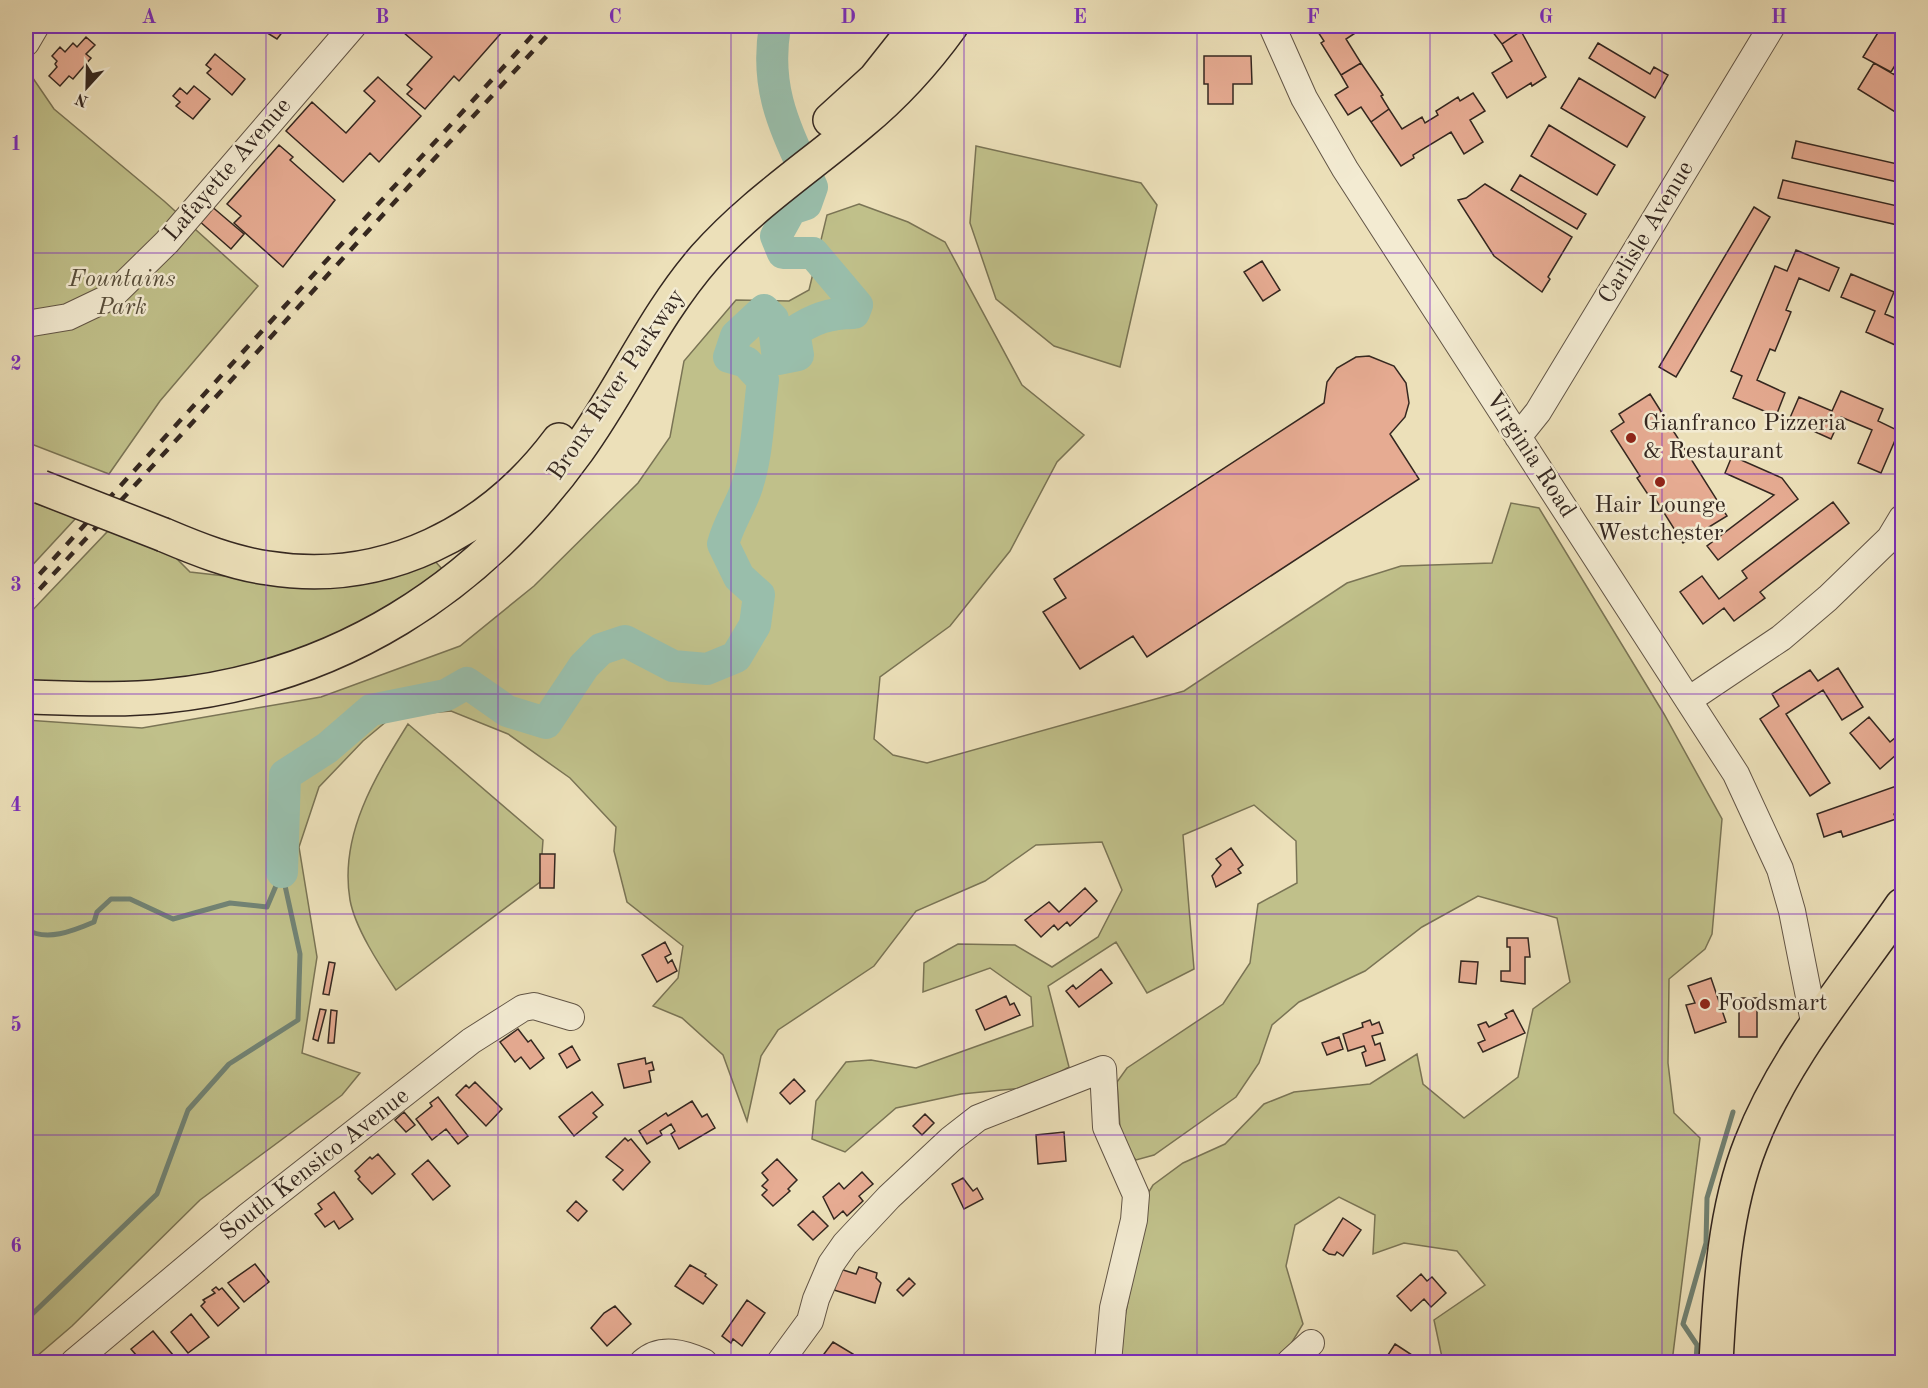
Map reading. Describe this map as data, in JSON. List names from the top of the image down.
{
  "streets": {
    "main road": ["Bronx River Parkway"],
    "street": [
      "Lafayette Avenue",
      "Carlisle Avenue",
      "Virginia Road",
      "South Kensico Avenue"
    ]
  },
  "crossings": [
    ["Carlisle Avenue", "Virginia Road"]
  ],
  "parks": ["Fountains Park"],
  "places": ["Gianfranco Pizzeria & Restaurant", "Hair Lounge Westchester", "Foodsmart"],
  "north": "bottom",
  "grid": {
    "columns": [
      "A",
      "B",
      "C",
      "D",
      "E",
      "F",
      "G",
      "H"
    ],
    "rows": [
      "1",
      "2",
      "3",
      "4",
      "5",
      "6"
    ]
  }
}
